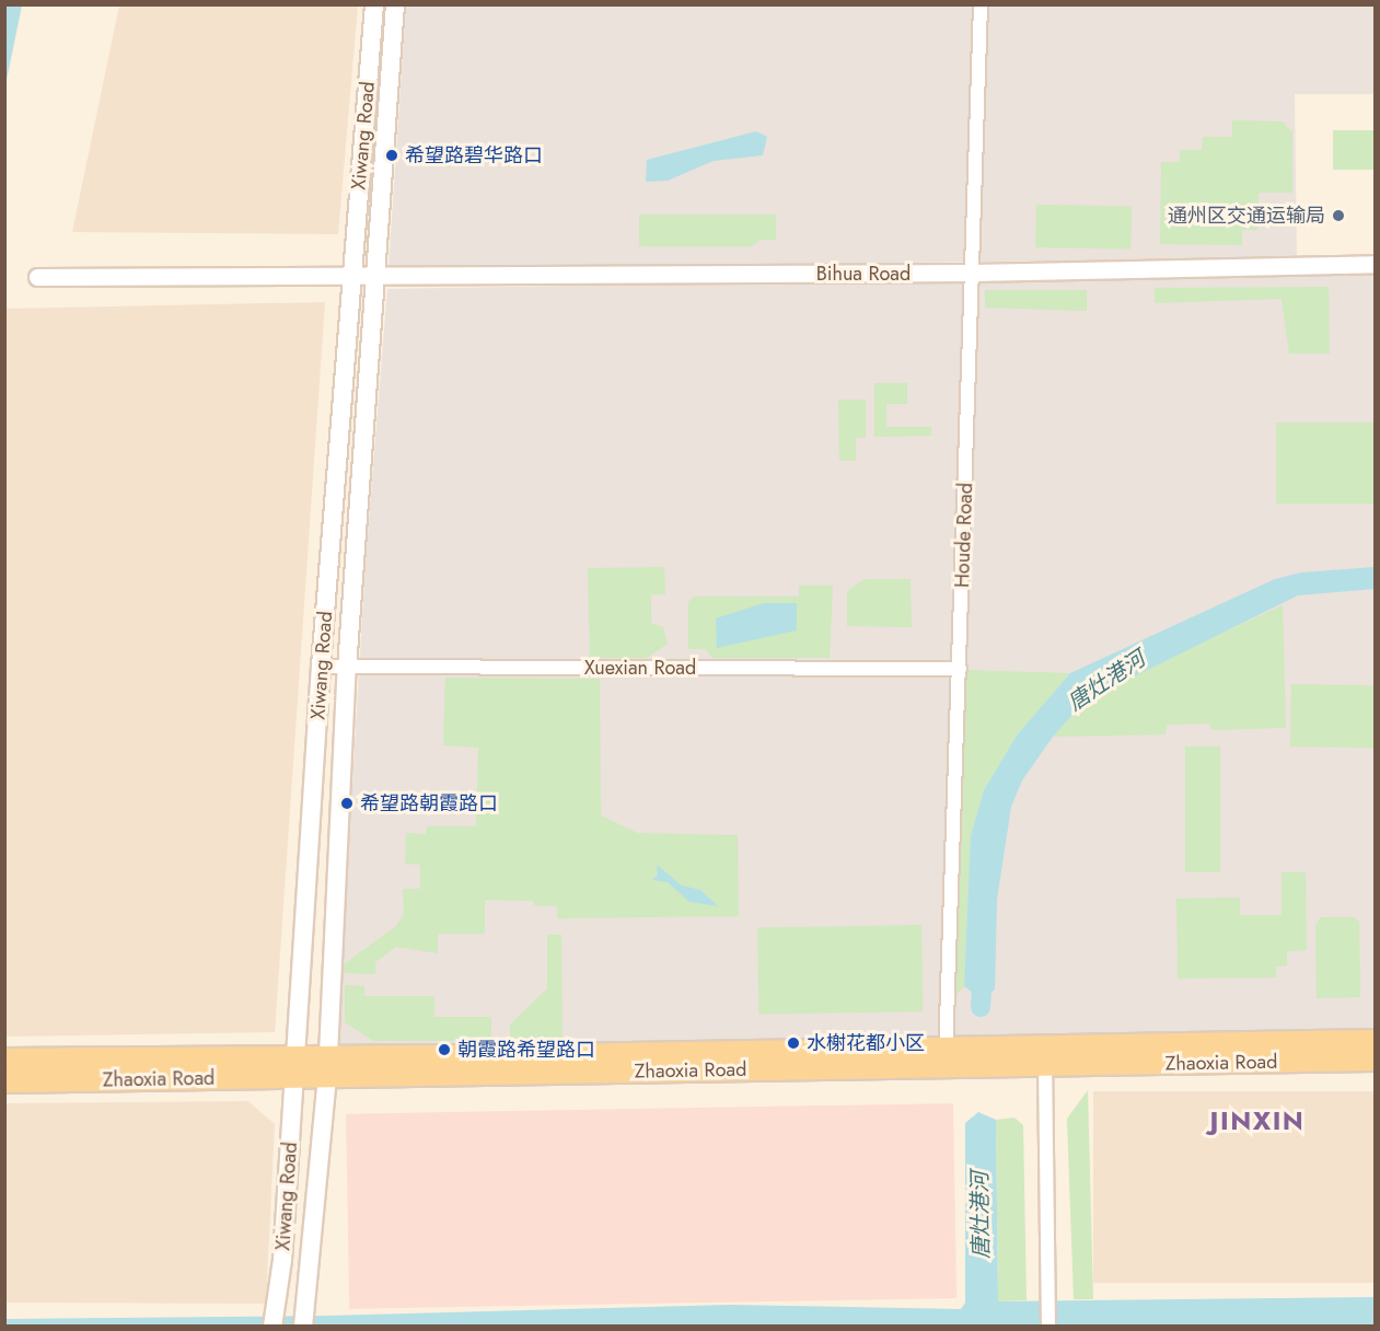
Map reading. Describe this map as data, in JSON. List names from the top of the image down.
{
  "streets": {
    "main road": ["Xiwang Road", "Zhaoxia Road"],
    "street": ["Bihua Road", "Houde Road", "Xuexian Road"]
  },
  "crossings": [
    ["Xiwang Road", "Bihua Road"],
    ["Xiwang Road", "Xuexian Road"],
    ["Xiwang Road", "Zhaoxia Road"],
    ["Bihua Road", "Houde Road"],
    ["Houde Road", "Xuexian Road"],
    ["Houde Road", "Zhaoxia Road"]
  ],
  "districts": ["JINXIN"],
  "water": ["唐灶港河"],
  "places": [
    "希望路碧华路口",
    "通州区交通运输局",
    "希望路朝霞路口",
    "水榭花都小区",
    "朝霞路希望路口"
  ]
}
